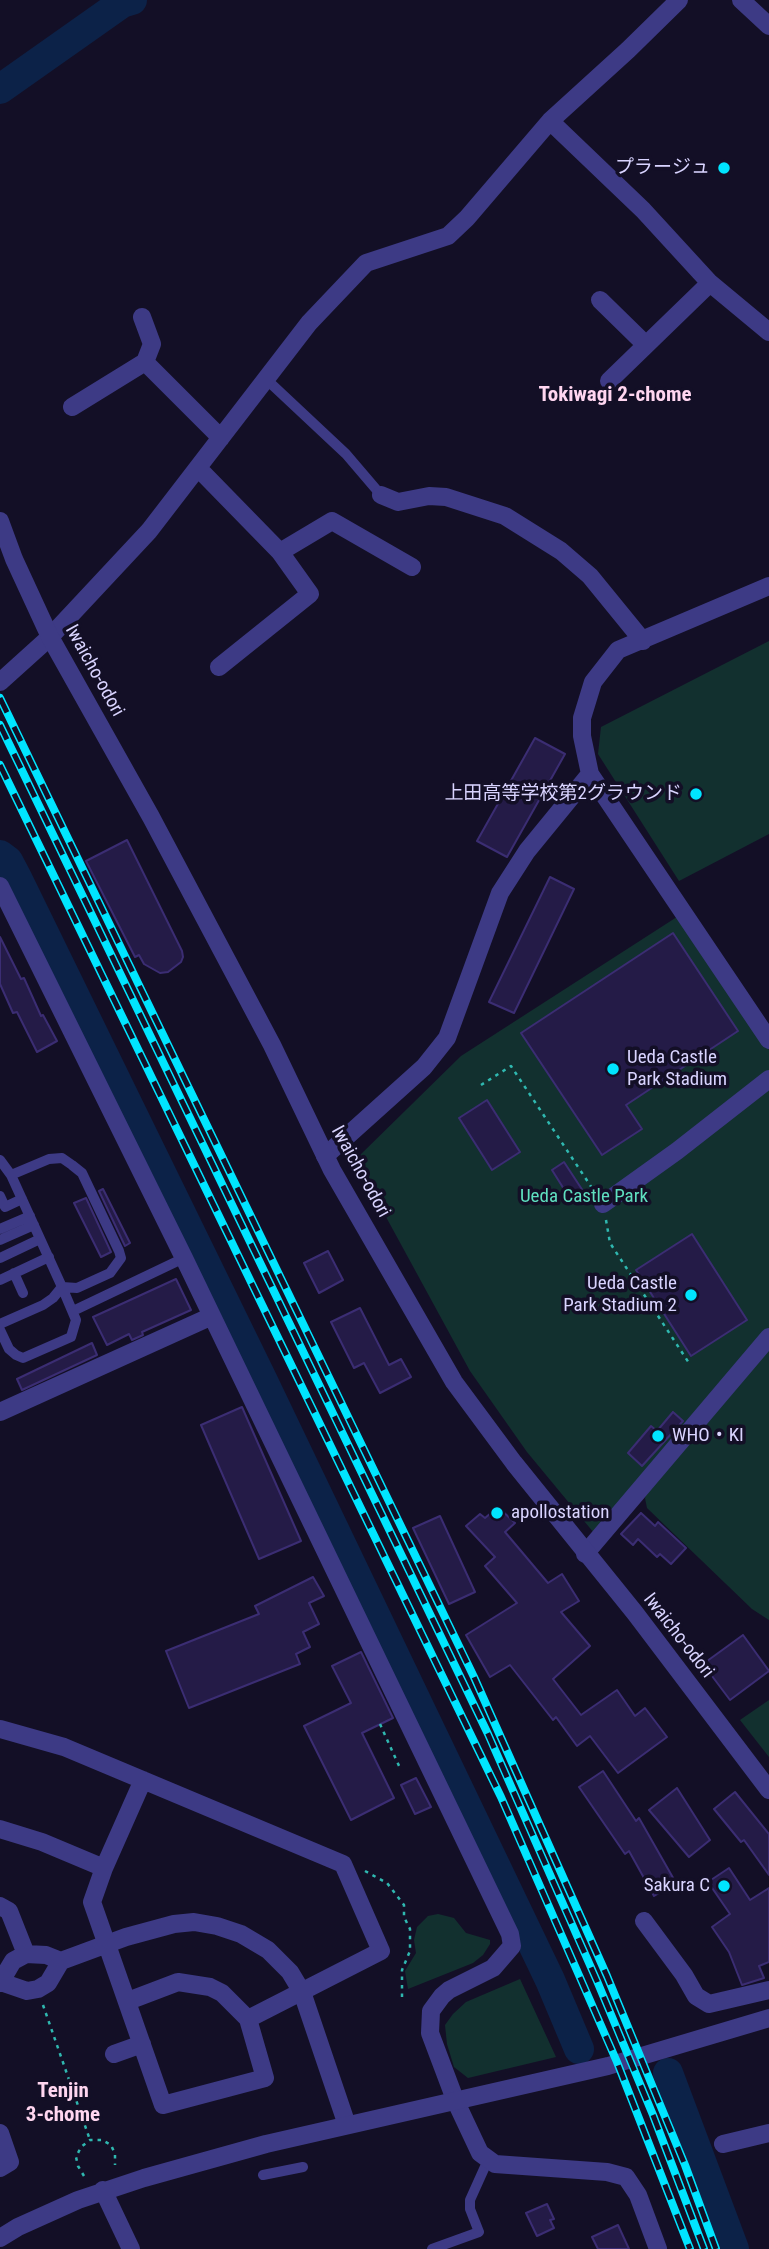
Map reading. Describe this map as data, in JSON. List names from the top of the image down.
{
  "streets": {
    "street": ["Iwaicho-odori"]
  },
  "districts": ["Tokiwagi 2-chome", "Tenjin 3-chome"],
  "parks": ["Ueda Castle Park"],
  "places": [
    "プラージュ",
    "上田高等学校第2グラウンド",
    "Ueda Castle Park Stadium",
    "Ueda Castle Park Stadium 2",
    "WHO・KI",
    "apollostation",
    "Sakura C"
  ]
}
